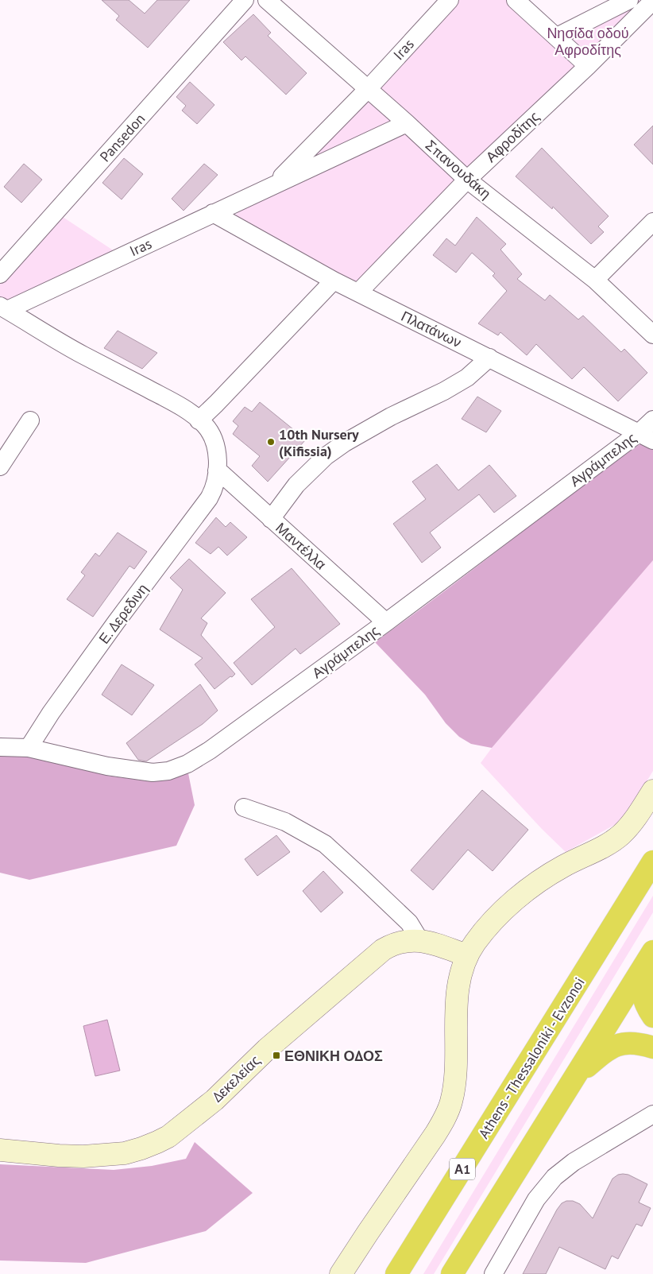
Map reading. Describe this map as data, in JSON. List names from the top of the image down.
{
  "streets": {
    "highway": ["Athens - Thessaloniki - Evzonoi", "Α1"],
    "main road": ["Δεκελείας"],
    "street": [
      "Iras",
      "Αφροδίτης",
      "Pansedon",
      "Σπανουδάκη",
      "Πλατάνων",
      "Αγράμπελης",
      "Μαντέλλα",
      "Ε. Δερεδινη"
    ]
  },
  "crossings": [
    ["Iras", "Σπανουδάκη"],
    ["Iras", "Πλατάνων"],
    ["Iras", "Ε. Δερεδινη"],
    ["Αφροδίτης", "Σπανουδάκη"],
    ["Αφροδίτης", "Πλατάνων"],
    ["Πλατάνων", "Αγράμπελης"],
    ["Αγράμπελης", "Μαντέλλα"],
    ["Αγράμπελης", "Ε. Δερεδινη"],
    ["Μαντέλλα", "Ε. Δερεδινη"]
  ],
  "parks": ["Νησίδα οδού Αφροδίτης"],
  "places": {
    "other": ["10th Nursery (Kifissia)"],
    "transit": ["ΕΘΝΙΚΗ ΟΔΟΣ"]
  }
}
